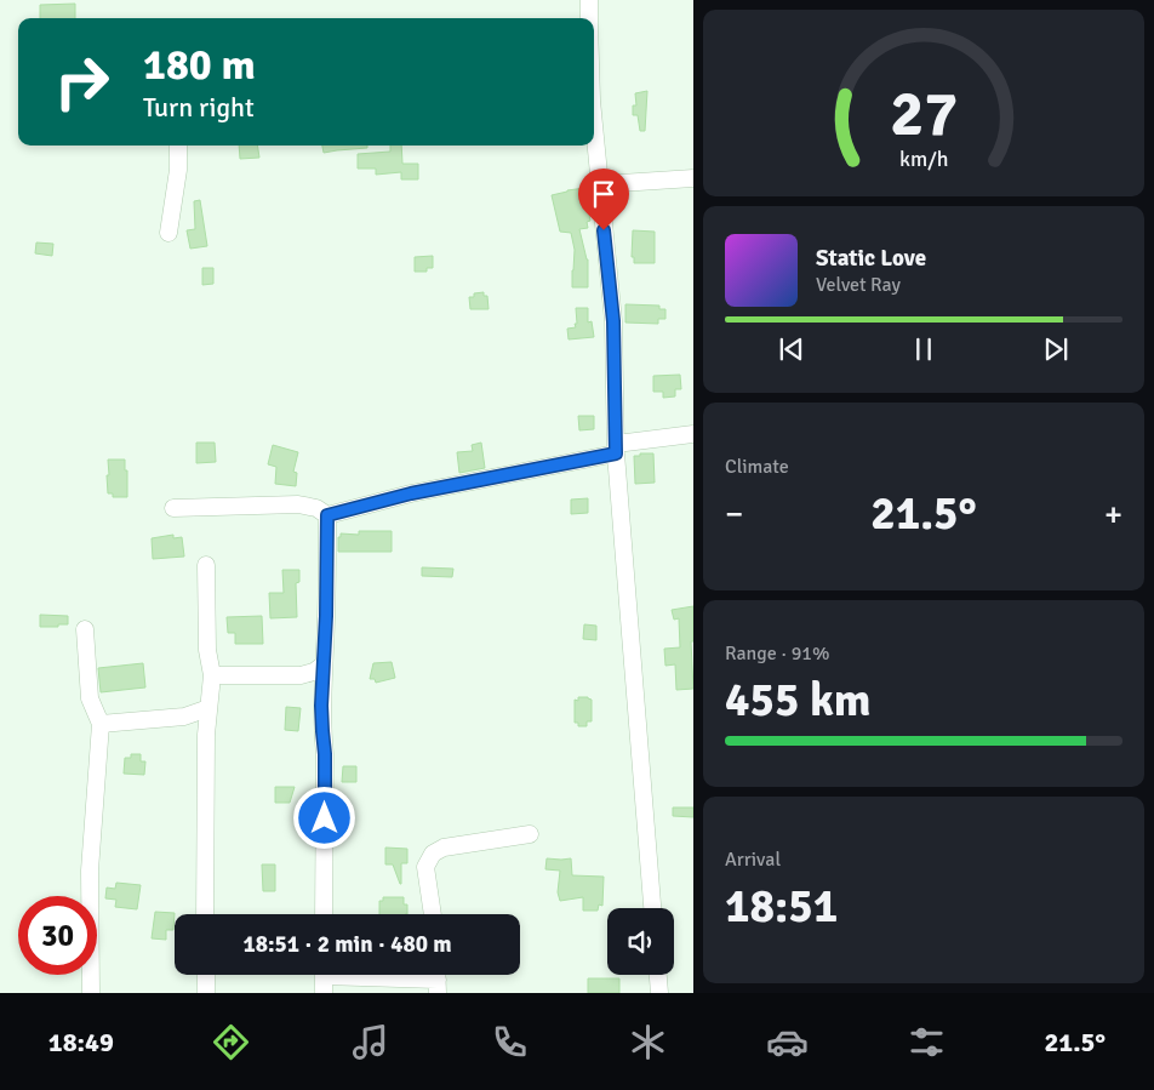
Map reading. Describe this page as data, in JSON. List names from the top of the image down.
{
  "page": {
    "turn": ["180 m", "Turn right"],
    "song": ["Static Love", "Velvet Ray"],
    "tile": [
      "Climate",
      ["Range · 91%", "455 km"],
      ["Arrival", "18:51"]
    ],
    "heat": ["−", "21.5°", "+"],
    "limit": "30",
    "trip": "18:51 · 2 min · 480 m",
    "tabs": ["18:49", "21.5°"],
    "gauge": ["27", "km/h"]
  }
}
